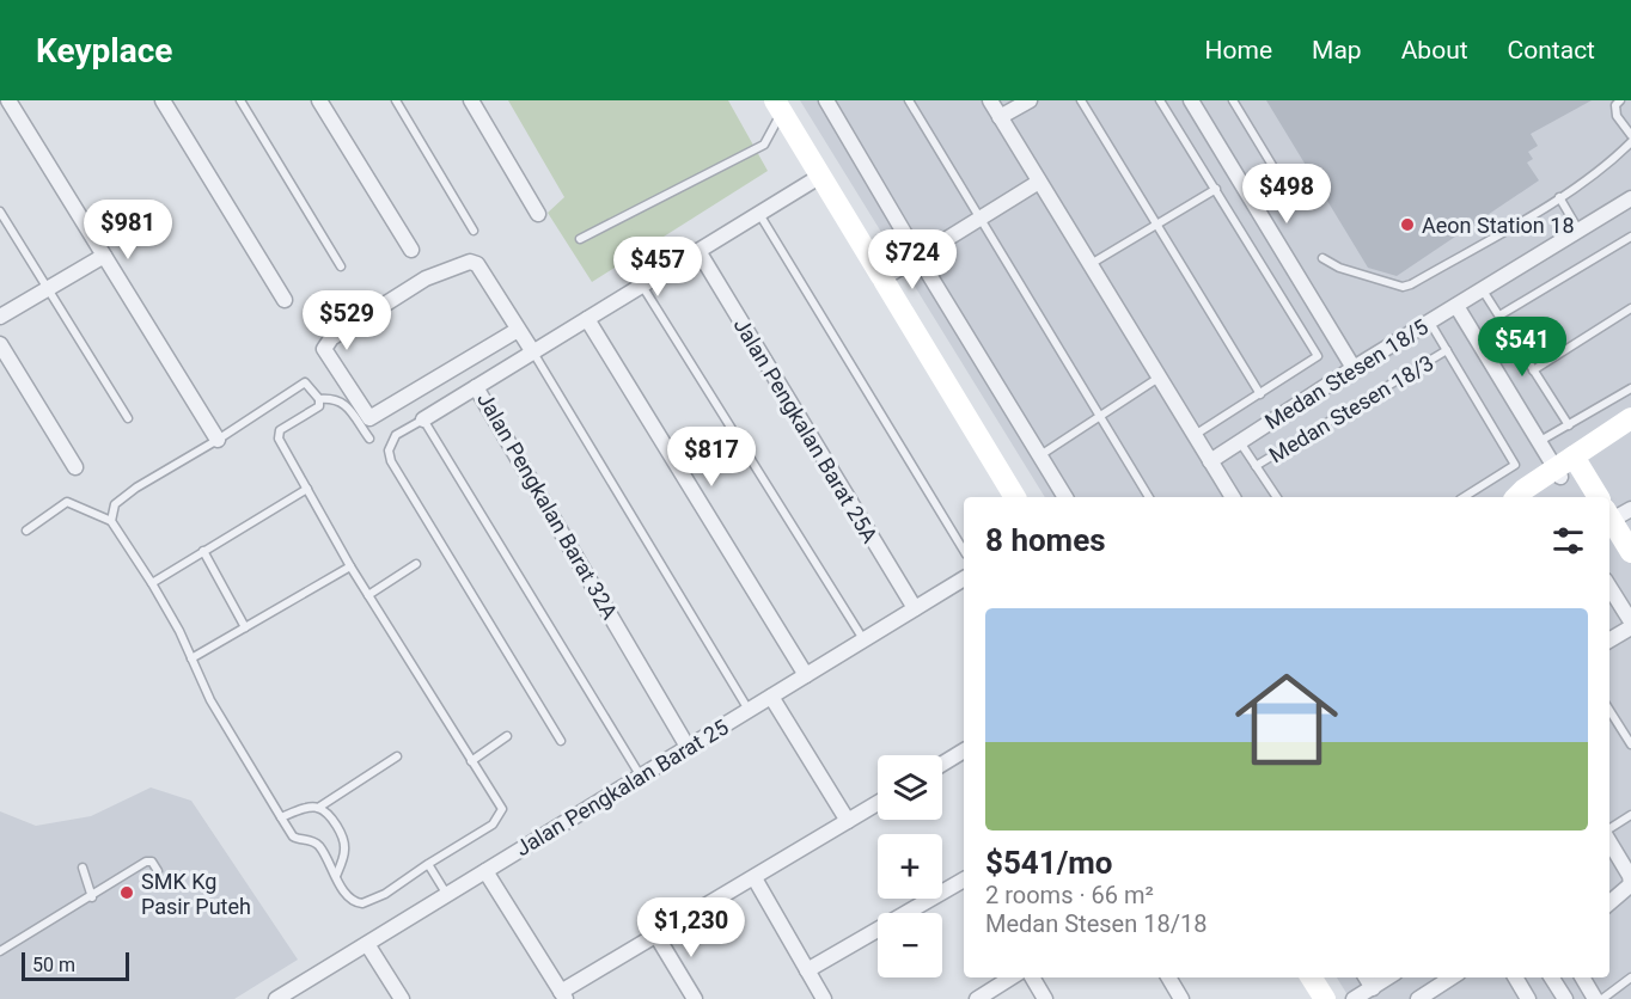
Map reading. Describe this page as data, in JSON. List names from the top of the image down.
{
  "streets": {
    "street": [
      "Medan Stesen 18/5",
      "Jalan Pengkalan Barat 25A",
      "Jalan Pengkalan Barat 32A",
      "Jalan Pengkalan Barat 25"
    ],
    "lane": ["Medan Stesen 18/3"]
  },
  "crossings": [
    ["Jalan Pengkalan Barat 25A", "Jalan Pengkalan Barat 32A"],
    ["Jalan Pengkalan Barat 25A", "Jalan Pengkalan Barat 25"],
    ["Jalan Pengkalan Barat 32A", "Jalan Pengkalan Barat 25"]
  ],
  "places": ["Aeon Station 18", "SMK Kg Pasir Puteh"],
  "scale_bar": "50 m",
  "page": {
    "header": "Keyplace",
    "nav": [
      "Home",
      "Map",
      "About",
      "Contact"
    ],
    "price": [
      "$498",
      "$981",
      "$724",
      "$457",
      "$529",
      "$541",
      "$817",
      "$1,230"
    ],
    "heading": "8 homes",
    "list": [
      {
        "name": "$541/mo",
        "note": "2 rooms · 66 m² · Medan Stesen 18/18"
      }
    ],
    "map_buttons": ["+", "−"],
    "scale": "50 m"
  }
}
